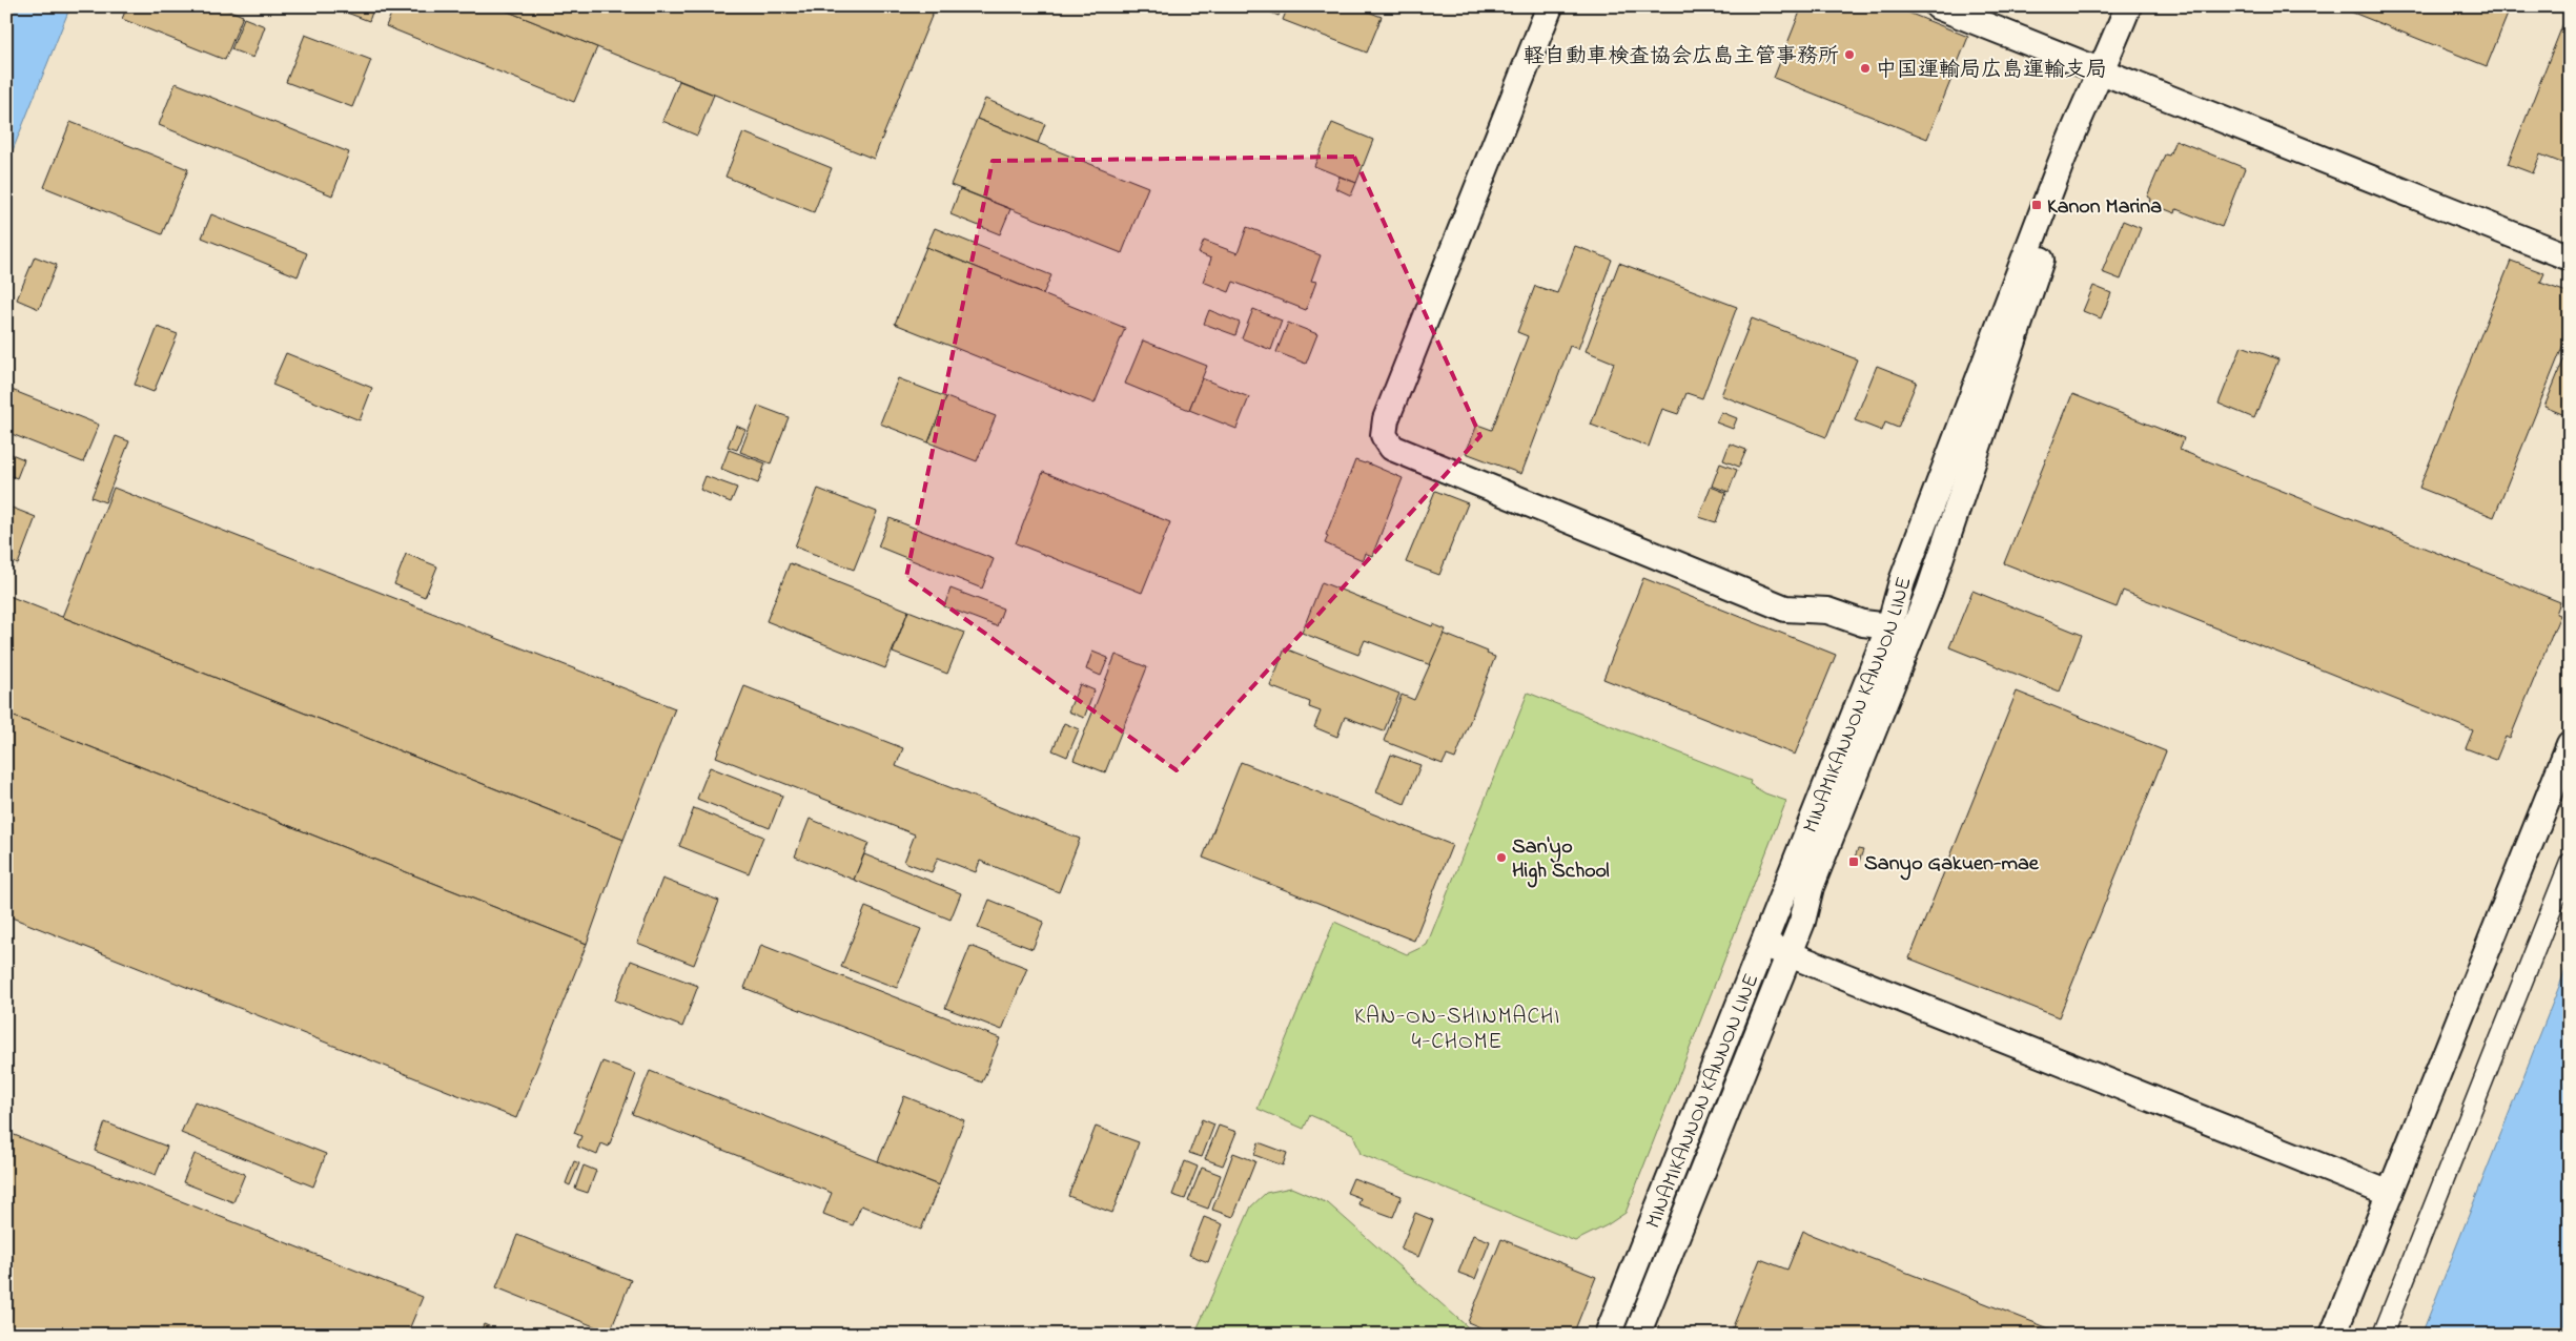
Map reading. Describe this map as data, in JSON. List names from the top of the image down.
{
  "streets": {
    "street": ["MINAMIKANNON KANNON LINE"]
  },
  "districts": ["KAN-ON-SHINMACHI 4-CHOME"],
  "places": {
    "other": ["軽自動車検査協会広島主管事務所", "中国運輸局広島運輸支局", "San'yo High School"],
    "transit": ["Kanon Marina", "Sanyo Gakuen-mae"]
  }
}
